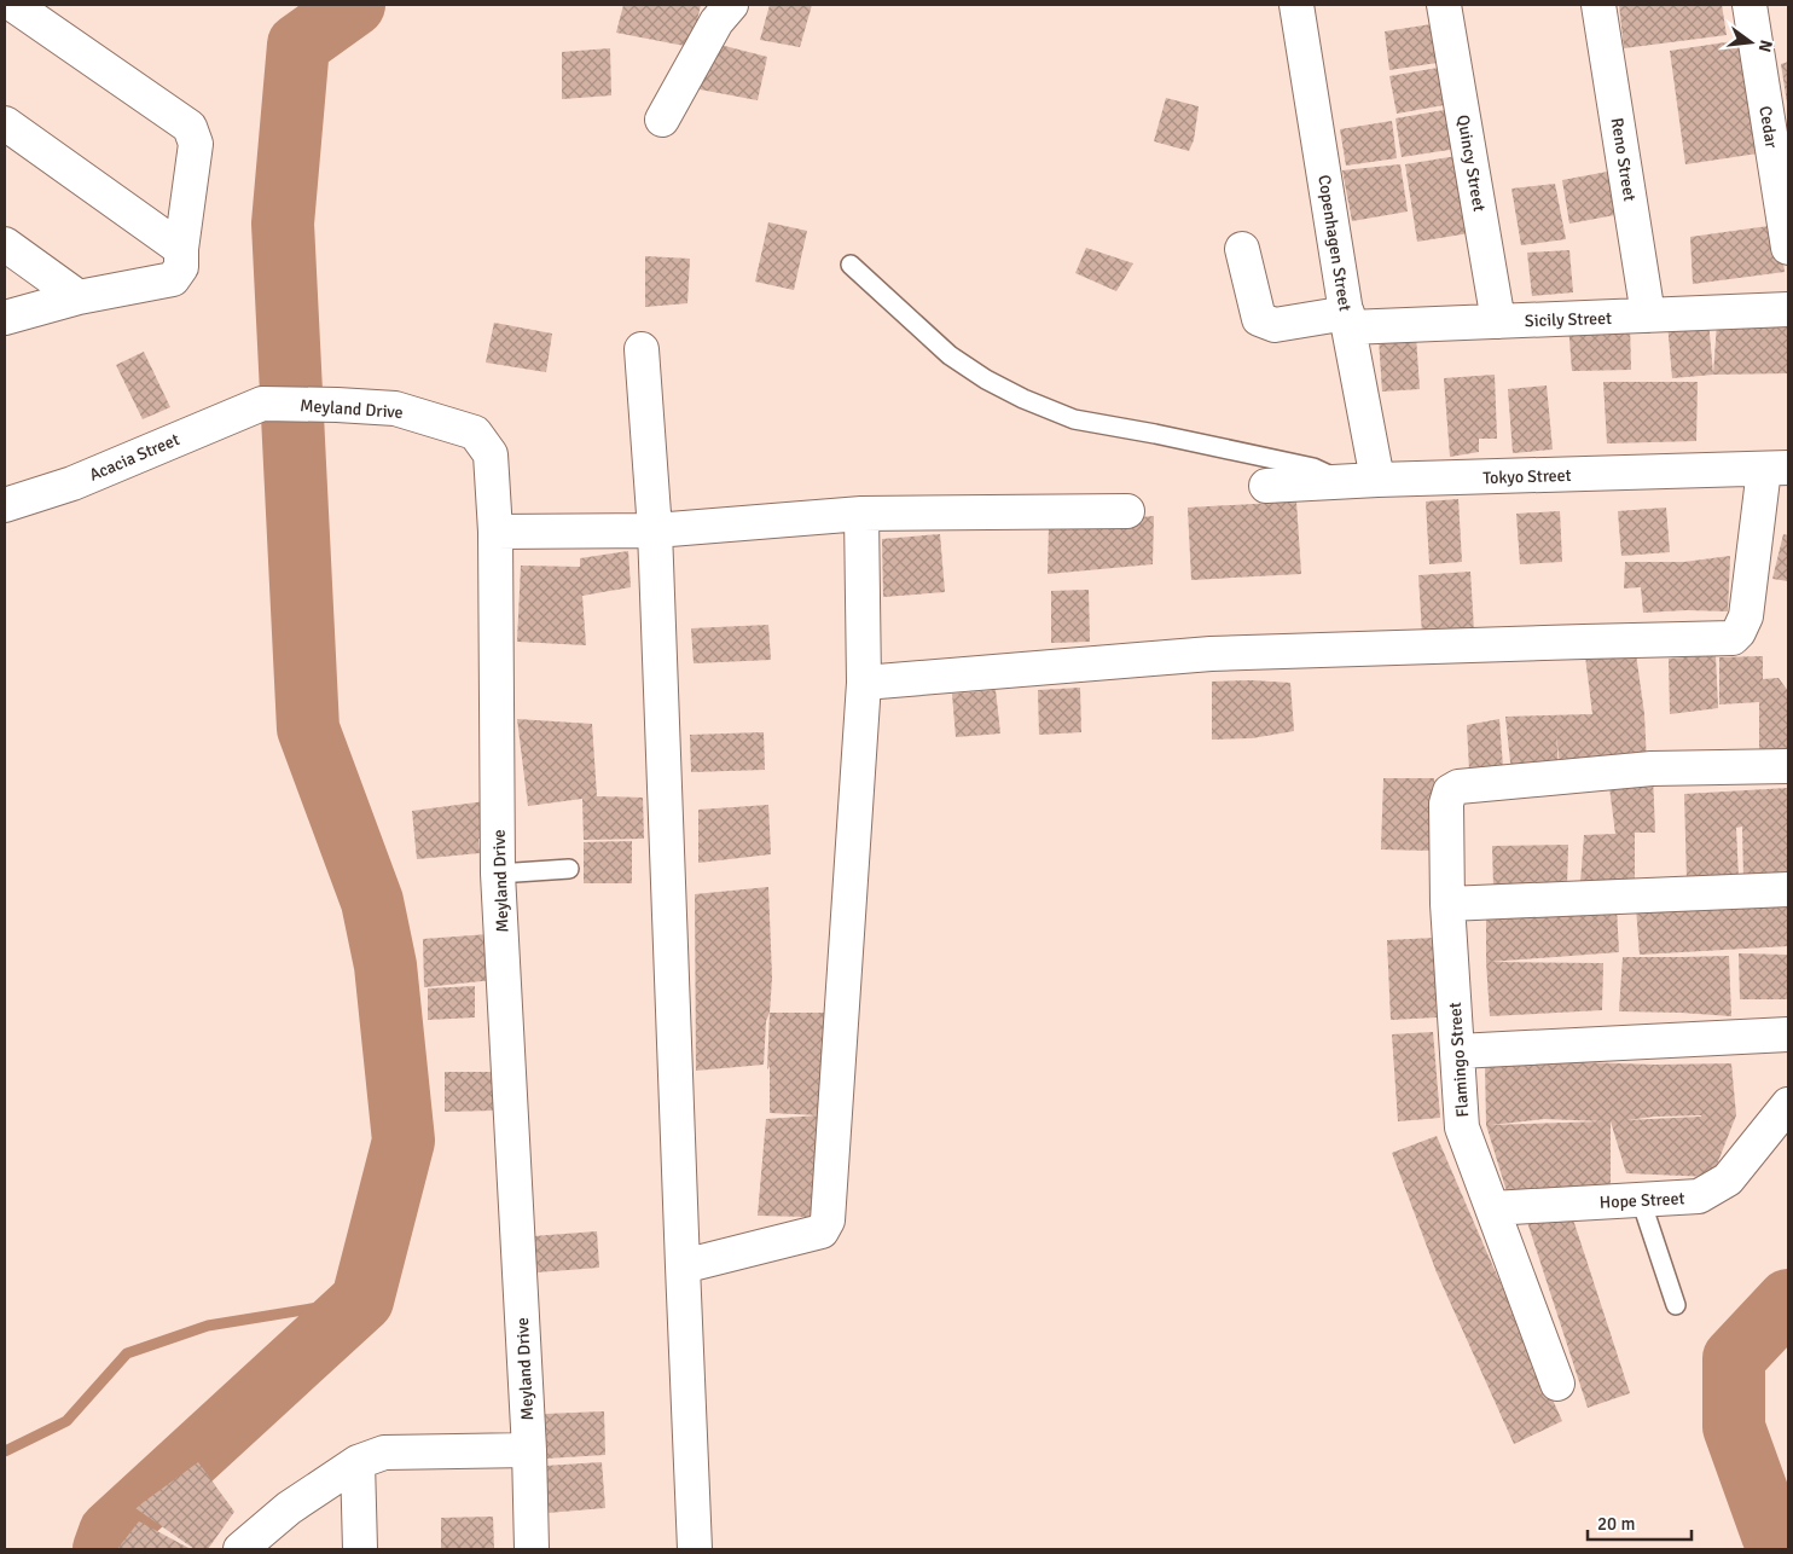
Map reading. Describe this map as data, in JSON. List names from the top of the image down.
{
  "streets": {
    "street": [
      "Cedar",
      "Reno Street",
      "Quincy Street",
      "Copenhagen Street",
      "Sicily Street",
      "Meyland Drive",
      "Acacia Street",
      "Tokyo Street",
      "Flamingo Street",
      "Hope Street"
    ]
  },
  "crossings": [
    ["Reno Street", "Sicily Street"],
    ["Quincy Street", "Sicily Street"],
    ["Copenhagen Street", "Sicily Street"],
    ["Copenhagen Street", "Tokyo Street"],
    ["Meyland Drive", "Acacia Street"],
    ["Flamingo Street", "Hope Street"]
  ],
  "scale_bar": "20 m",
  "north": "right"
}
